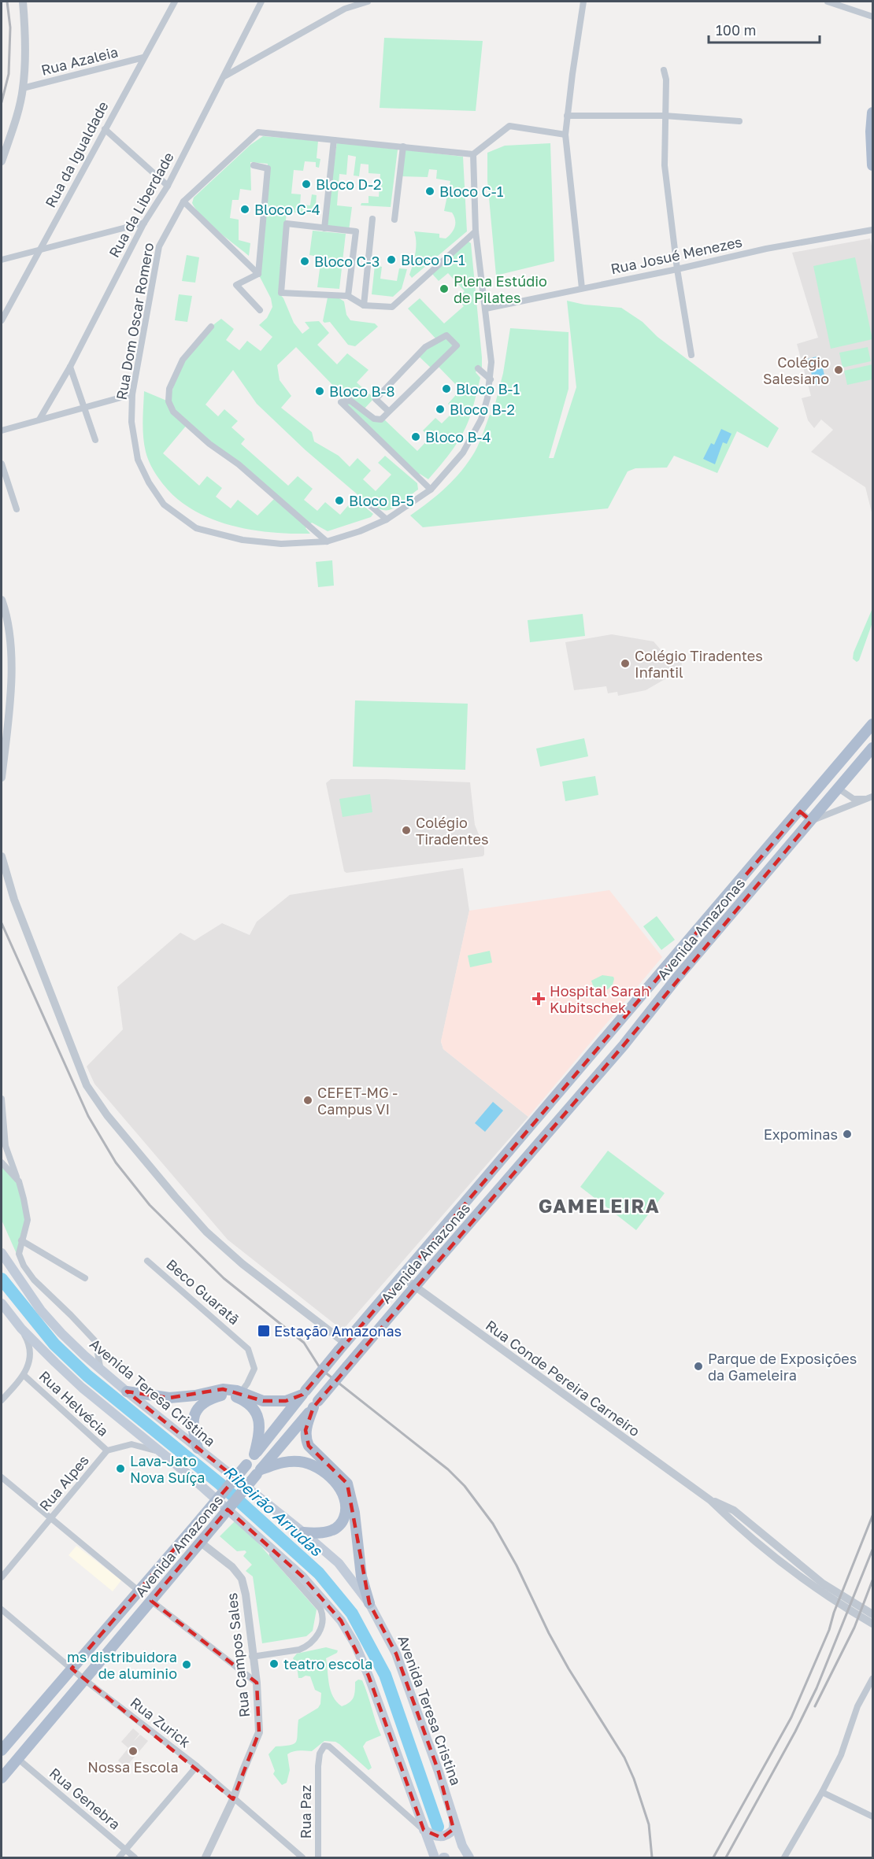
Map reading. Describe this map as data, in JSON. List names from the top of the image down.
{
  "streets": {
    "main road": ["Avenida Amazonas", "Avenida Teresa Cristina"],
    "street": [
      "Rua Azaleia",
      "Rua da Igualdade",
      "Rua da Liberdade",
      "Rua Josué Menezes",
      "Rua Dom Oscar Romero",
      "Beco Guaratã",
      "Rua Conde Pereira Carneiro",
      "Rua Helvécia",
      "Rua Alpes",
      "Rua Campos Sales",
      "Rua Zurick",
      "Rua Genebra",
      "Rua Paz"
    ]
  },
  "crossings": [
    ["Rua Azaleia", "Rua da Igualdade"],
    ["Rua Josué Menezes", "Rua Dom Oscar Romero"],
    ["Avenida Amazonas", "Rua Conde Pereira Carneiro"],
    ["Avenida Amazonas", "Rua Campos Sales"],
    ["Avenida Amazonas", "Rua Zurick"],
    ["Avenida Amazonas", "Rua Genebra"],
    ["Rua Helvécia", "Rua Alpes"],
    ["Rua Campos Sales", "Rua Zurick"]
  ],
  "districts": ["GAMELEIRA"],
  "water": ["Ribeirão Arrudas"],
  "places": {
    "other": [
      "Bloco D-2",
      "Bloco C-1",
      "Bloco C-4",
      "Bloco D-1",
      "Bloco C-3",
      "Plena Estúdio de Pilates",
      "Colégio Salesiano",
      "Bloco B-1",
      "Bloco B-8",
      "Bloco B-2",
      "Bloco B-4",
      "Bloco B-5",
      "Colégio Tiradentes Infantil",
      "Colégio Tiradentes",
      "CEFET-MG - Campus VI",
      "Expominas",
      "Parque de Exposições da Gameleira",
      "Lava-Jato Nova Suíça",
      "teatro escola",
      "ms distribuidora de aluminio",
      "Nossa Escola"
    ],
    "health": ["Hospital Sarah Kubitschek"],
    "transit": ["Estação Amazonas"]
  },
  "scale_bar": "100 m"
}
